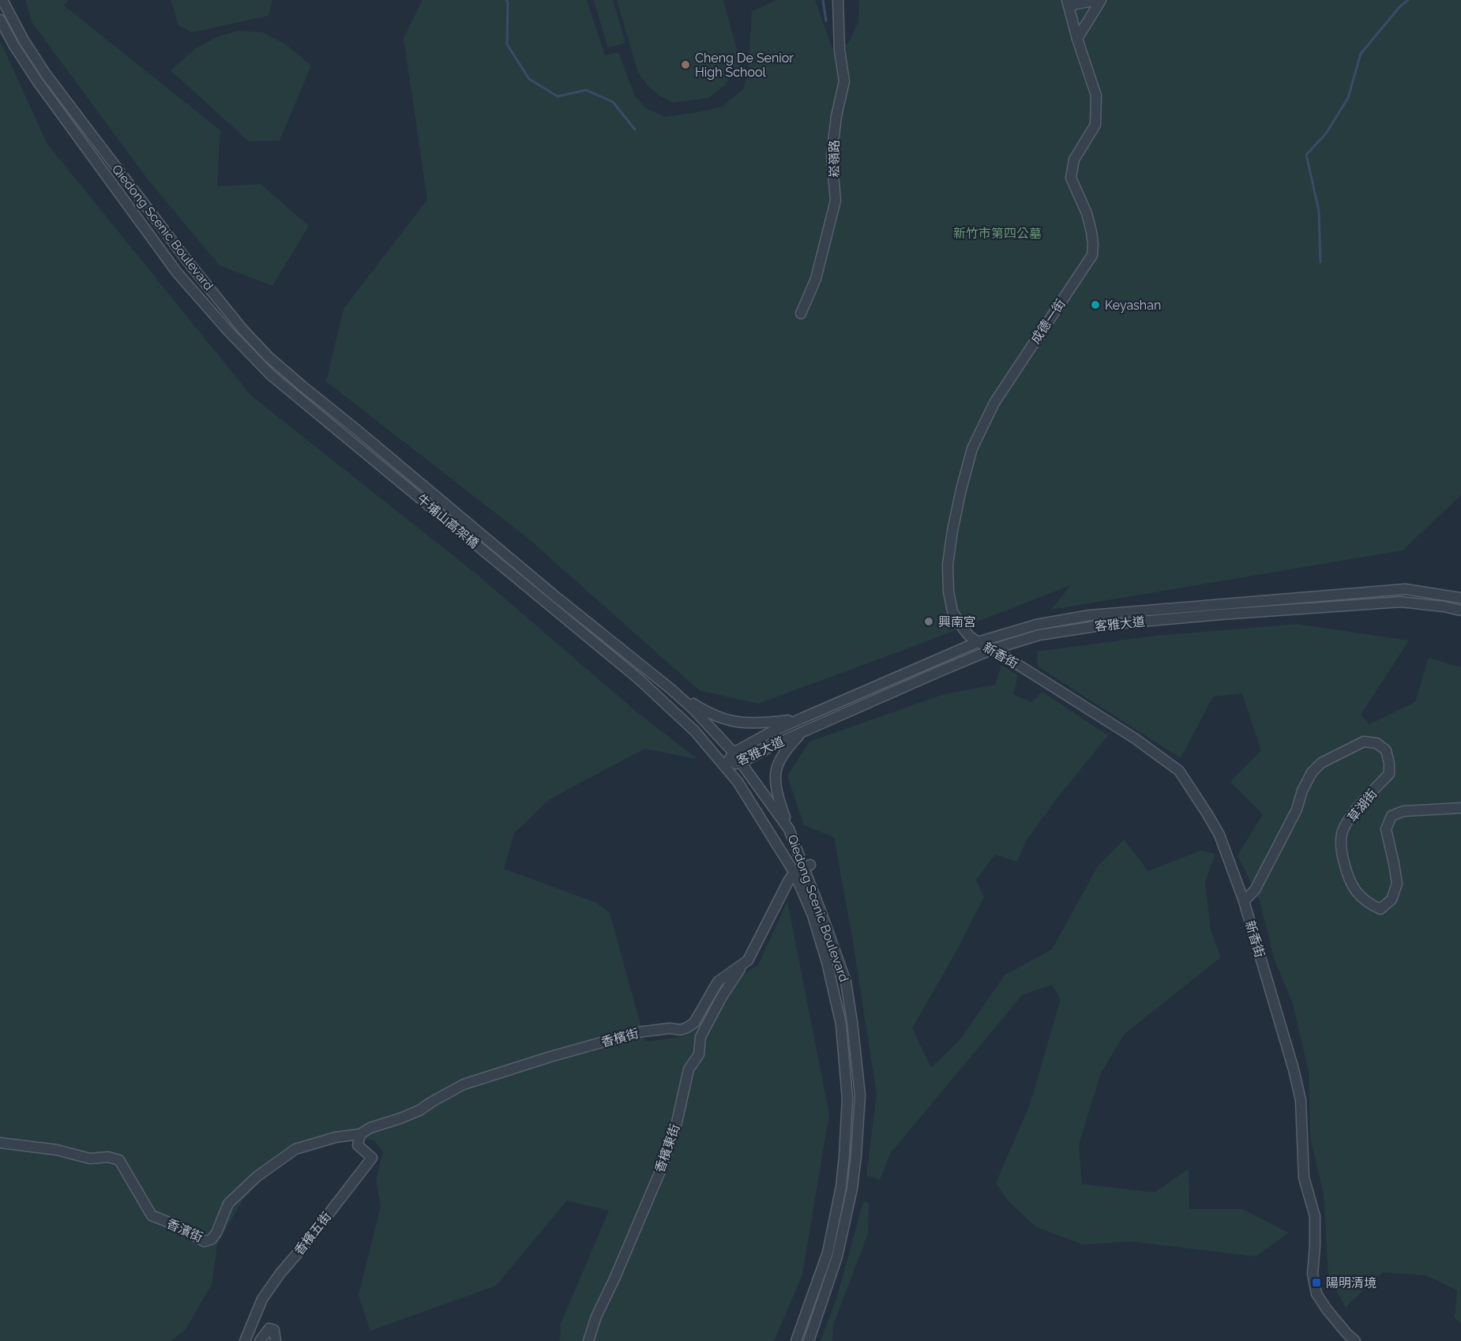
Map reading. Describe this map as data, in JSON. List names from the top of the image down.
{
  "streets": {
    "street": [
      "崧嶺路",
      "Qiedong Scenic Boulevard",
      "成德一街",
      "牛埔山高架橋",
      "客雅大道",
      "新香街",
      "草湖街",
      "香檳街",
      "香檳東街",
      "香濱街",
      "香檳五街"
    ]
  },
  "crossings": [
    ["Qiedong Scenic Boulevard", "牛埔山高架橋"],
    ["Qiedong Scenic Boulevard", "客雅大道"],
    ["Qiedong Scenic Boulevard", "香檳街"],
    ["成德一街", "客雅大道"],
    ["成德一街", "新香街"],
    ["客雅大道", "新香街"],
    ["新香街", "草湖街"],
    ["香檳街", "香檳東街"],
    ["香檳街", "香濱街"],
    ["香檳街", "香檳五街"],
    ["香濱街", "香檳五街"]
  ],
  "parks": ["新竹市第四公墓"],
  "places": {
    "other": ["Cheng De Senior High School", "Keyashan", "興南宮"],
    "transit": ["陽明清境"]
  }
}
